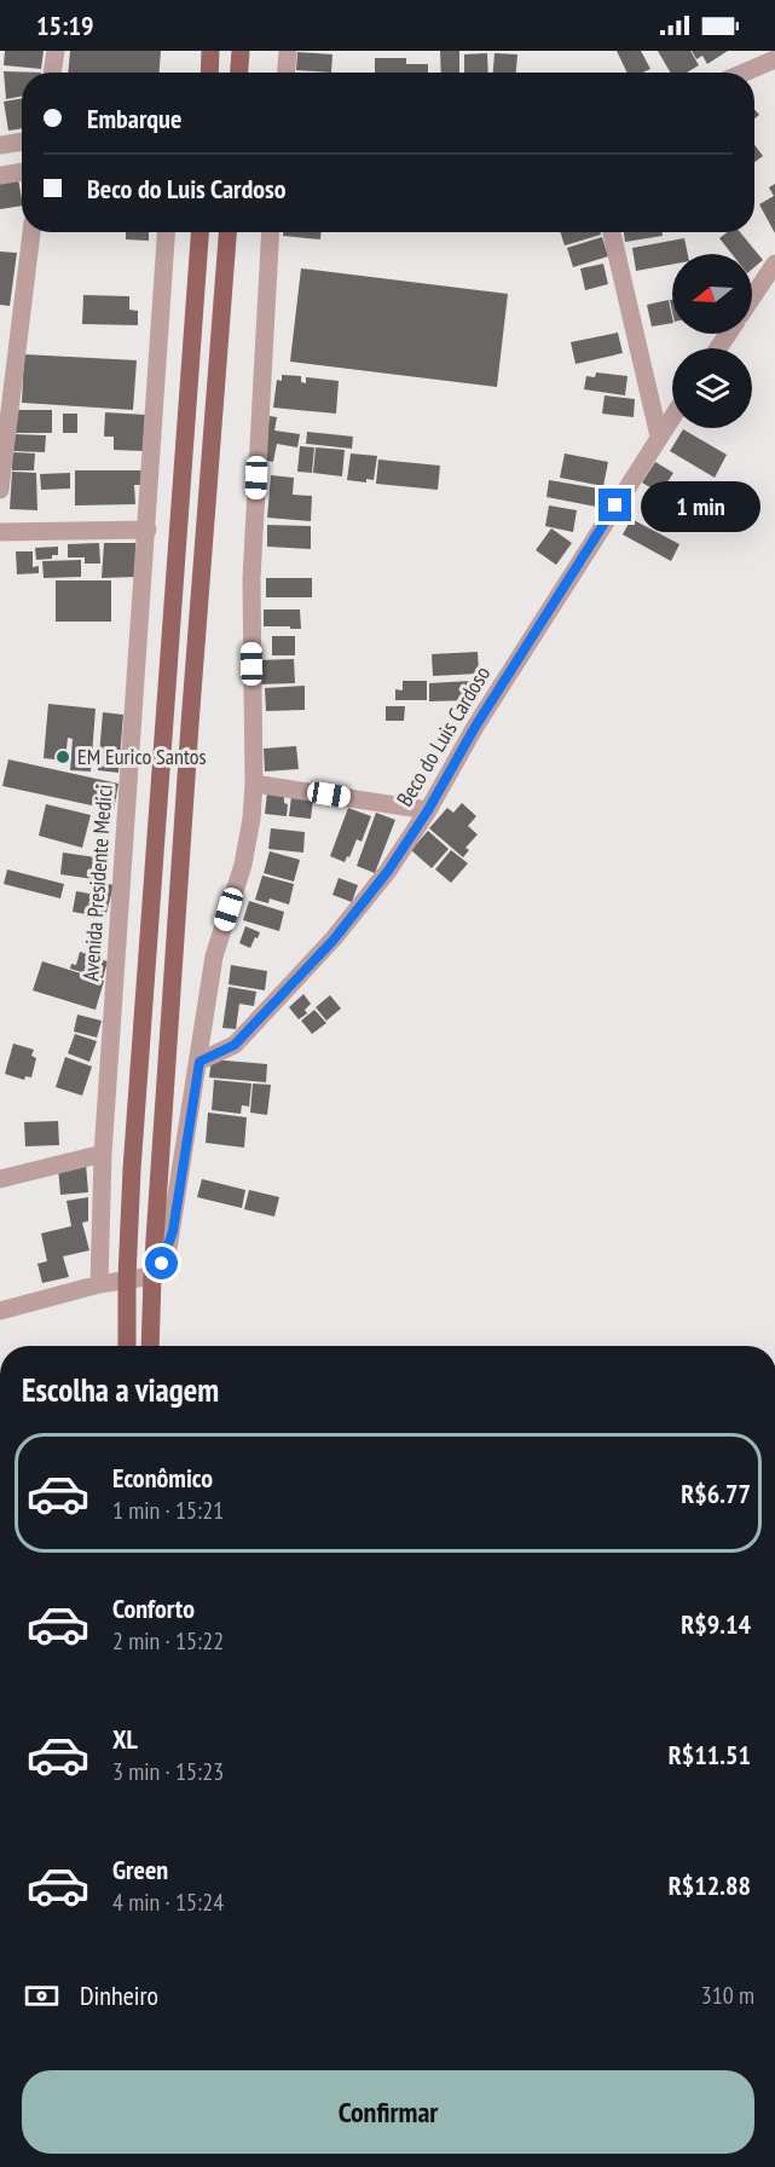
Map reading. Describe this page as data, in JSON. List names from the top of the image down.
{
  "streets": {
    "street": ["Beco do Luis Cardoso", "Avenida Presidente Medici"]
  },
  "places": ["EM Eurico Santos"],
  "north": "left",
  "page": {
    "status": "15:19",
    "banner": ["Embarque", "Beco do Luis Cardoso"],
    "bubble": "1 min",
    "heading": "Escolha a viagem",
    "list": [
      {
        "name": "Econômico",
        "note": "1 min · 15:21",
        "value": "R$6.77"
      },
      {
        "name": "Conforto",
        "note": "2 min · 15:22",
        "value": "R$9.14"
      },
      {
        "name": "XL",
        "note": "3 min · 15:23",
        "value": "R$11.51"
      },
      {
        "name": "Green",
        "note": "4 min · 15:24",
        "value": "R$12.88"
      }
    ],
    "pay": ["Dinheiro", "310 m"],
    "buttons": "Confirmar"
  }
}
